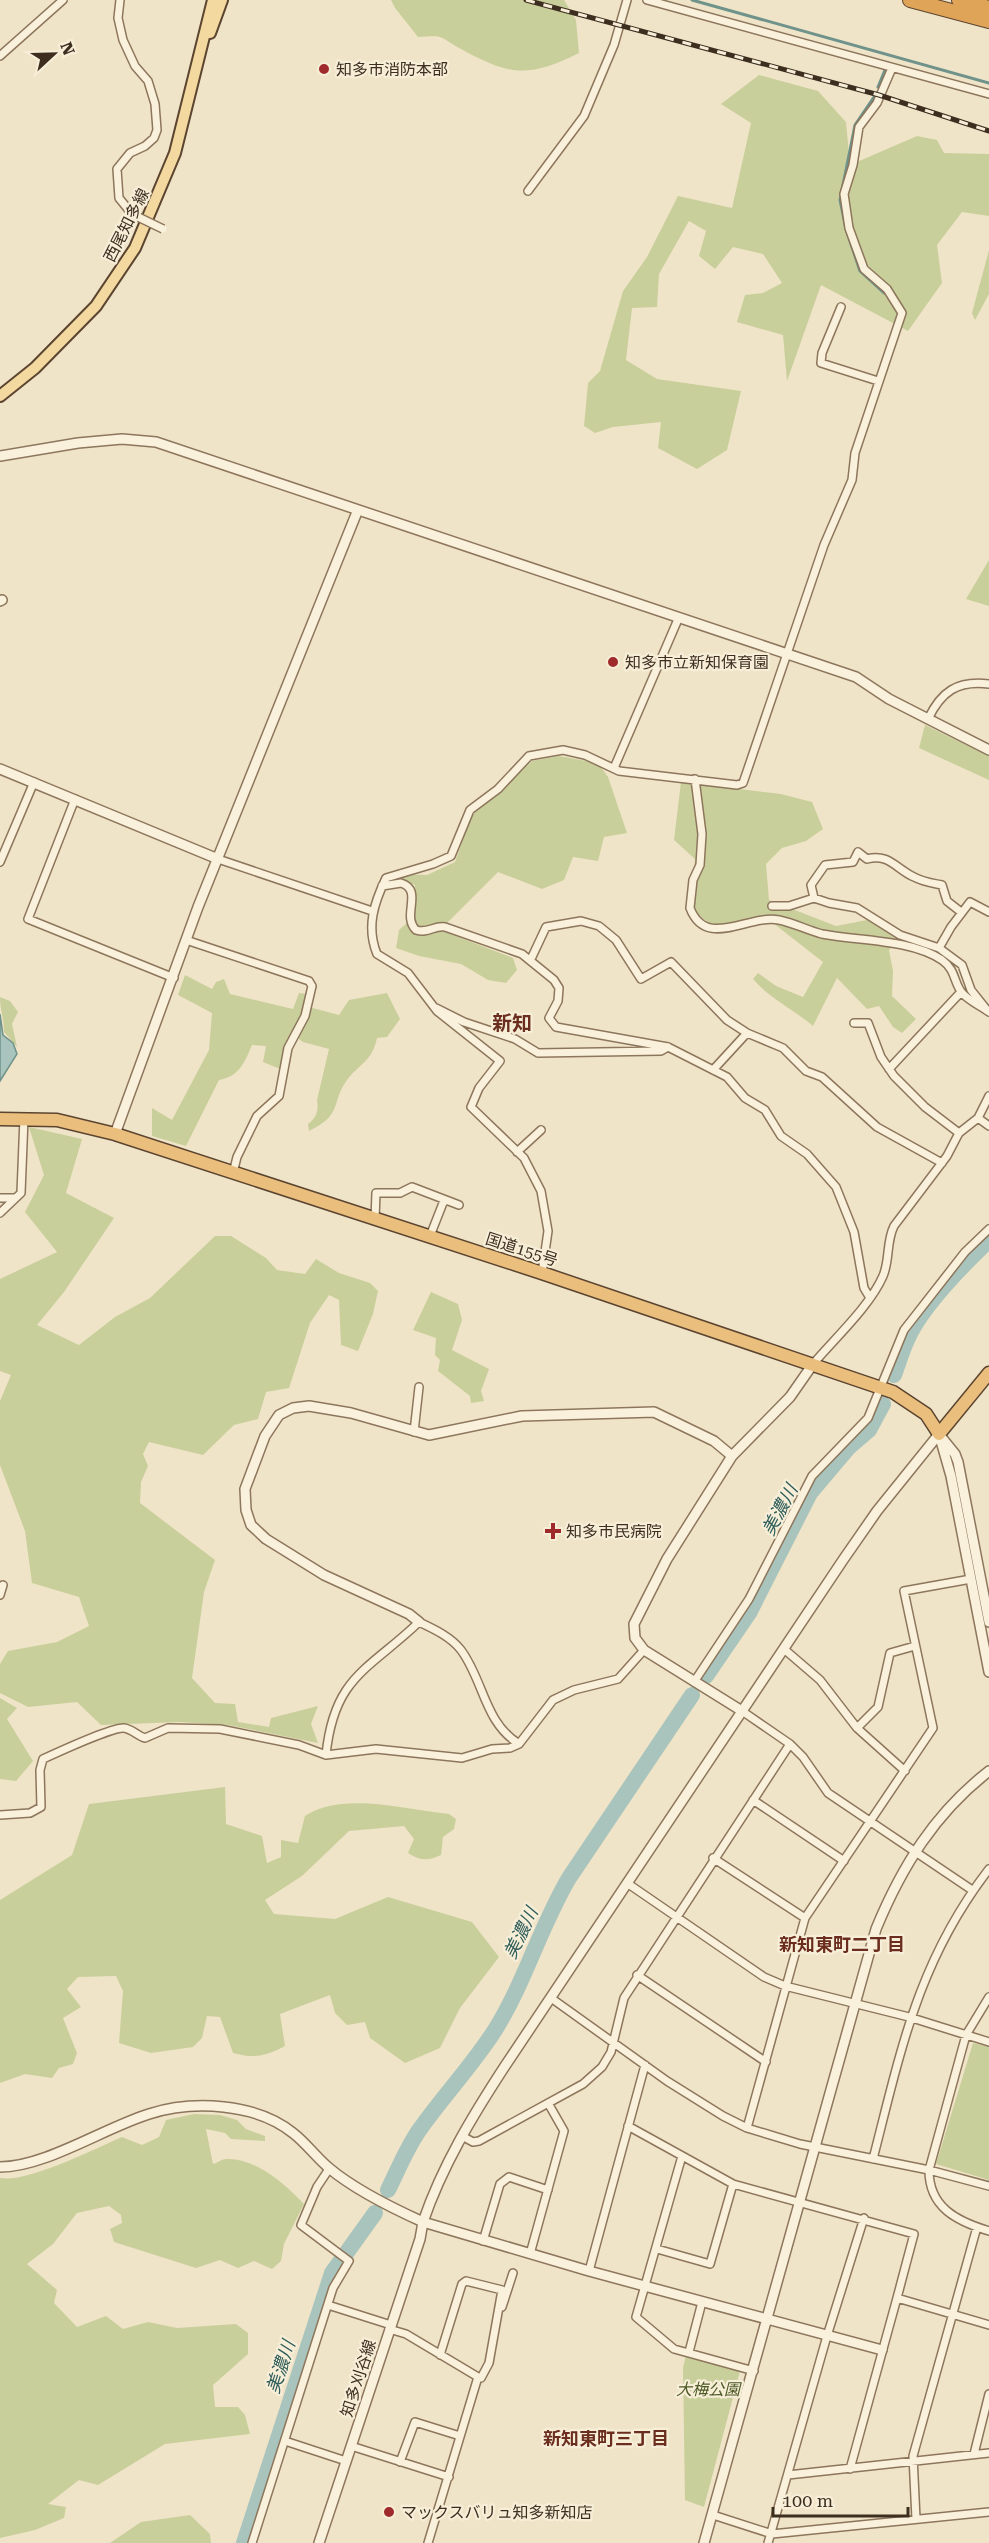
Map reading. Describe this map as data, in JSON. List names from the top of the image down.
{
  "streets": {
    "highway": ["国道155号"],
    "main road": ["西尾知多線"],
    "street": ["知多刈谷線"]
  },
  "crossings": [
    ["国道155号", "知多刈谷線"]
  ],
  "districts": ["新知", "新知東町二丁目", "新知東町三丁目"],
  "water": ["美濃川"],
  "parks": ["大梅公園"],
  "places": {
    "other": ["知多市消防本部", "知多市立新知保育園", "マックスバリュ知多新知店"],
    "health": ["知多市民病院"]
  },
  "scale_bar": "100 m",
  "north": "right"
}
